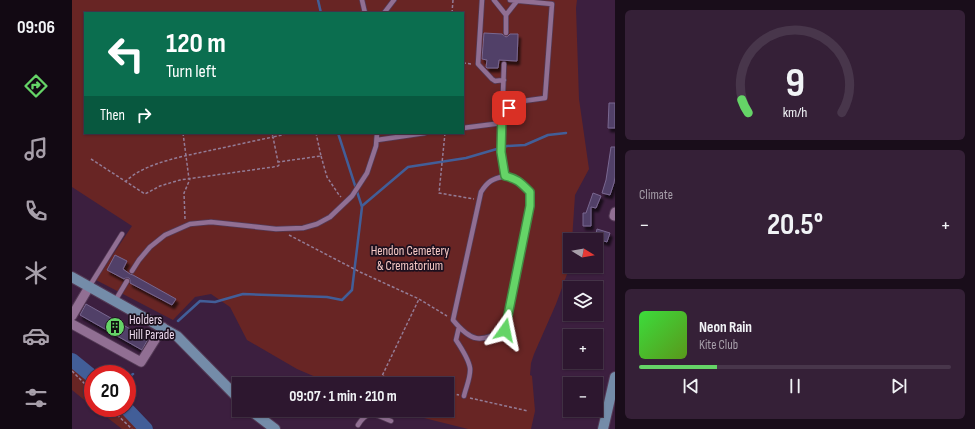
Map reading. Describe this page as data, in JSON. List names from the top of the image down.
{
  "parks": ["Hendon Cemetery & Crematorium"],
  "places": {
    "building": ["Holders Hill Parade"]
  },
  "north": "right",
  "page": {
    "tabs": "09:06",
    "turn": ["120 m", "Turn left"],
    "then": "Then",
    "tile": "Climate",
    "heat": ["−", "20.5°", "+"],
    "map_buttons": ["+", "−"],
    "song": ["Neon Rain", "Kite Club"],
    "limit": "20",
    "trip": "09:07 · 1 min · 210 m",
    "gauge": ["9", "km/h"]
  }
}
